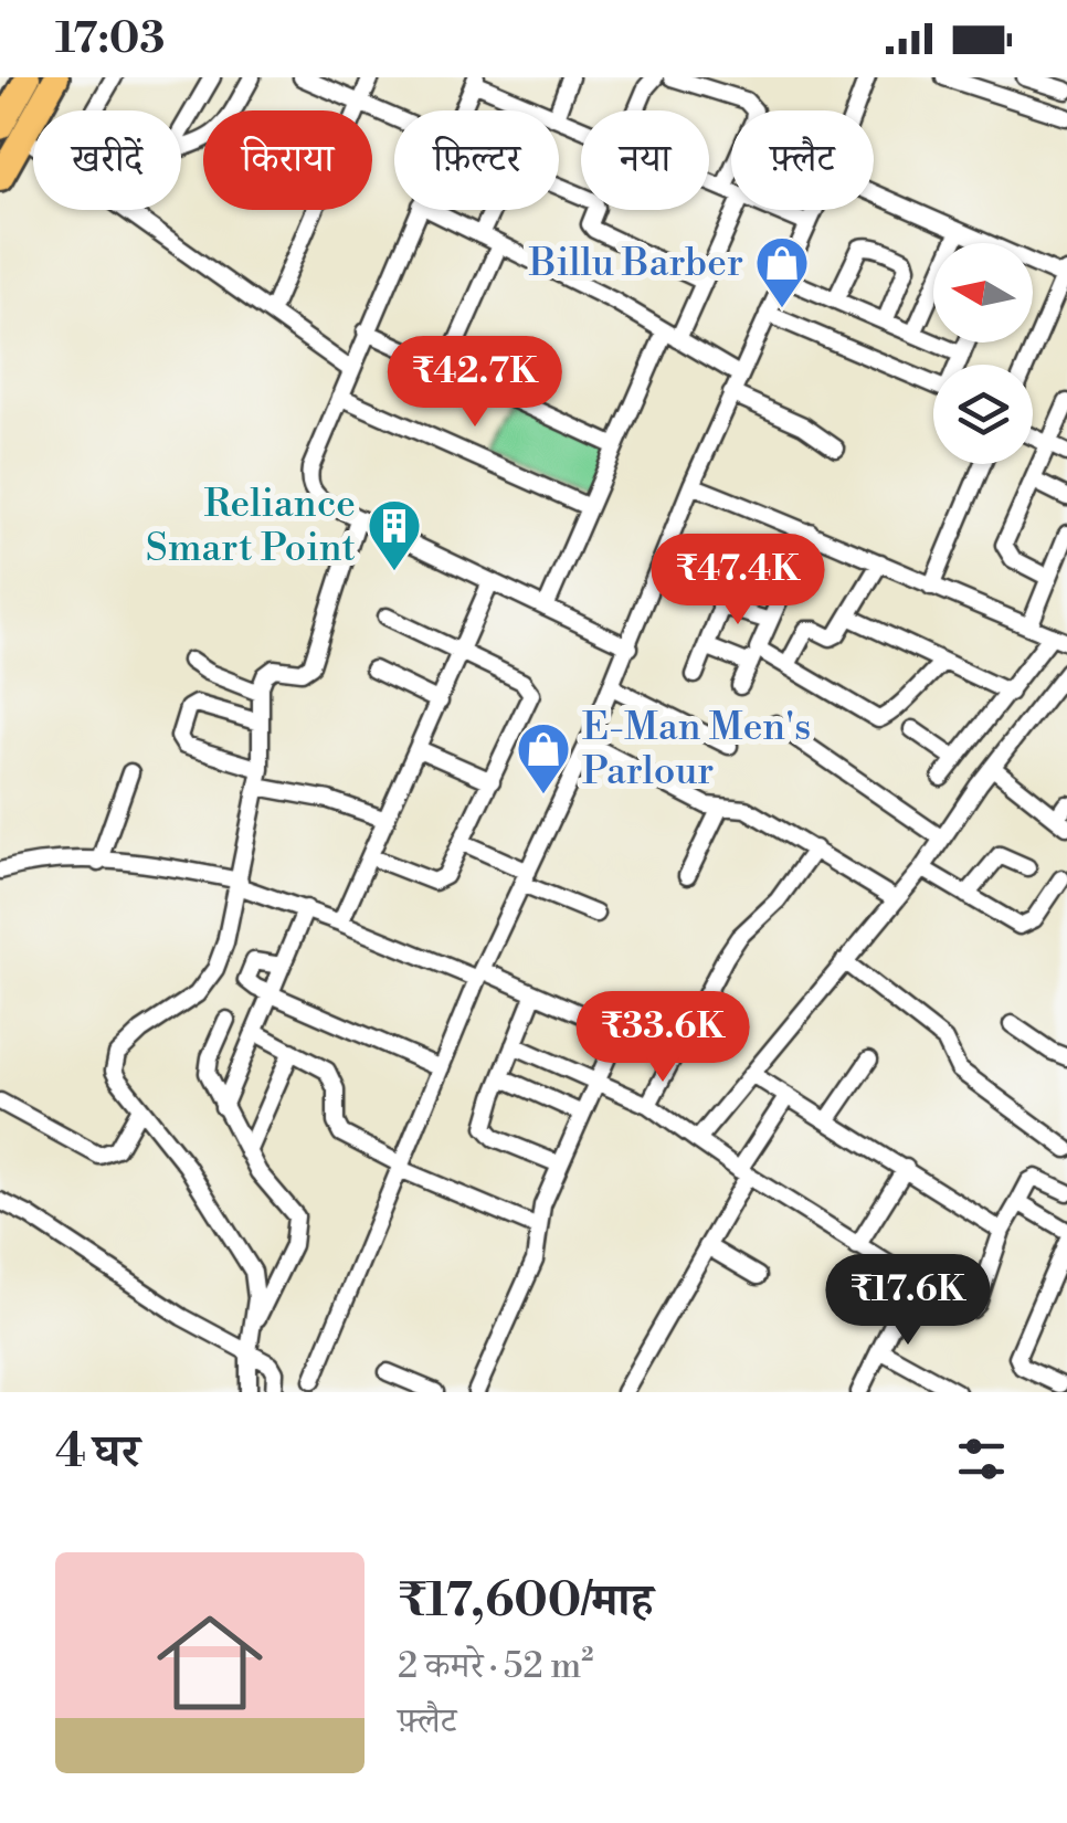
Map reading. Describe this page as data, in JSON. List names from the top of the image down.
{
  "places": {
    "shop": ["Billu Barber", "E-Man Men's Parlour"],
    "building": ["Reliance Smart Point"]
  },
  "north": "left",
  "page": {
    "status": "17:03",
    "chip": [
      "खरीदें",
      "किराया",
      "फ़िल्टर",
      "नया",
      "फ़्लैट"
    ],
    "price": [
      "₹42.7K",
      "₹47.4K",
      "₹33.6K",
      "₹17.6K"
    ],
    "heading": "4 घर",
    "list": [
      {
        "name": "₹17,600/माह",
        "note": "2 कमरे · 52 m² · फ़्लैट"
      }
    ]
  }
}
